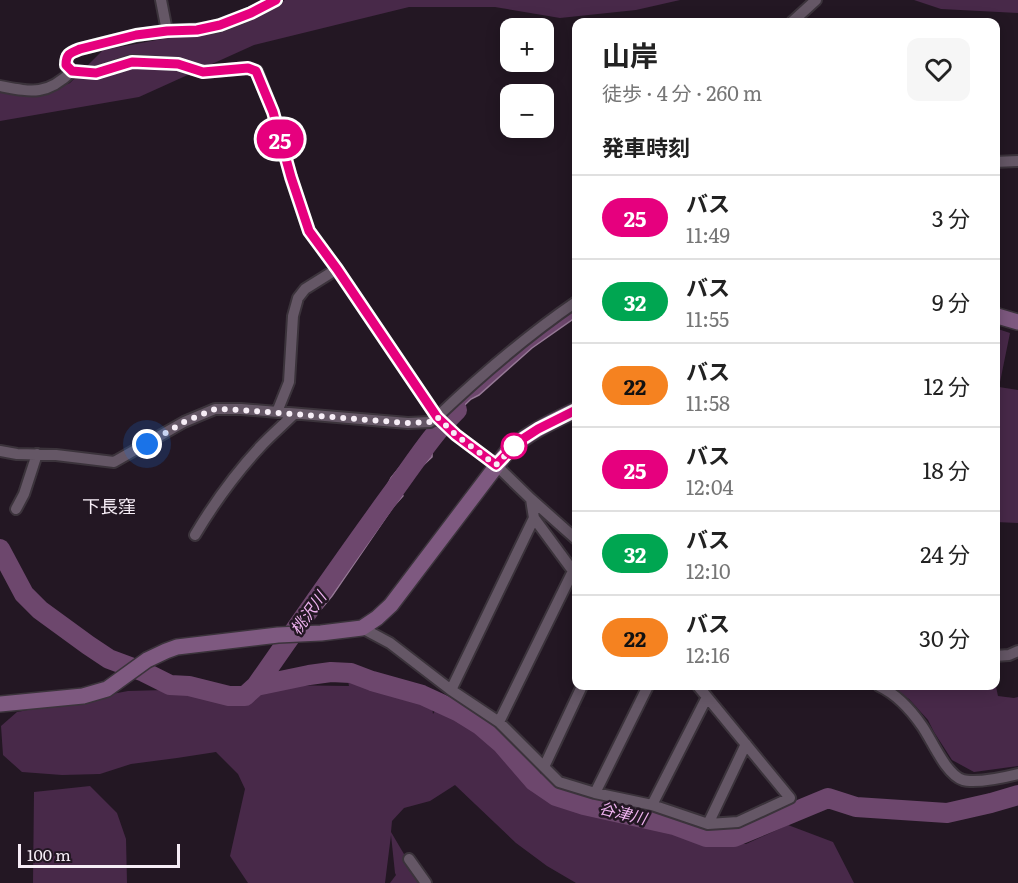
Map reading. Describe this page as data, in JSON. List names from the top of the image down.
{
  "districts": ["下長窪"],
  "water": ["桃沢川", "谷津川"],
  "lines": ["bus line 25"],
  "scale_bar": "100 m",
  "page": {
    "on_map": "25",
    "map_buttons": ["+", "−"],
    "heading": [
      ["山岸", "徒歩 · 4 分 · 260 m"],
      "発車時刻"
    ],
    "list": [
      {
        "mark": "25",
        "name": "バス",
        "note": "11:49",
        "value": "3 分"
      },
      {
        "mark": "32",
        "name": "バス",
        "note": "11:55",
        "value": "9 分"
      },
      {
        "mark": "22",
        "name": "バス",
        "note": "11:58",
        "value": "12 分"
      },
      {
        "mark": "25",
        "name": "バス",
        "note": "12:04",
        "value": "18 分"
      },
      {
        "mark": "32",
        "name": "バス",
        "note": "12:10",
        "value": "24 分"
      },
      {
        "mark": "22",
        "name": "バス",
        "note": "12:16",
        "value": "30 分"
      }
    ],
    "scale": "100 m"
  }
}
